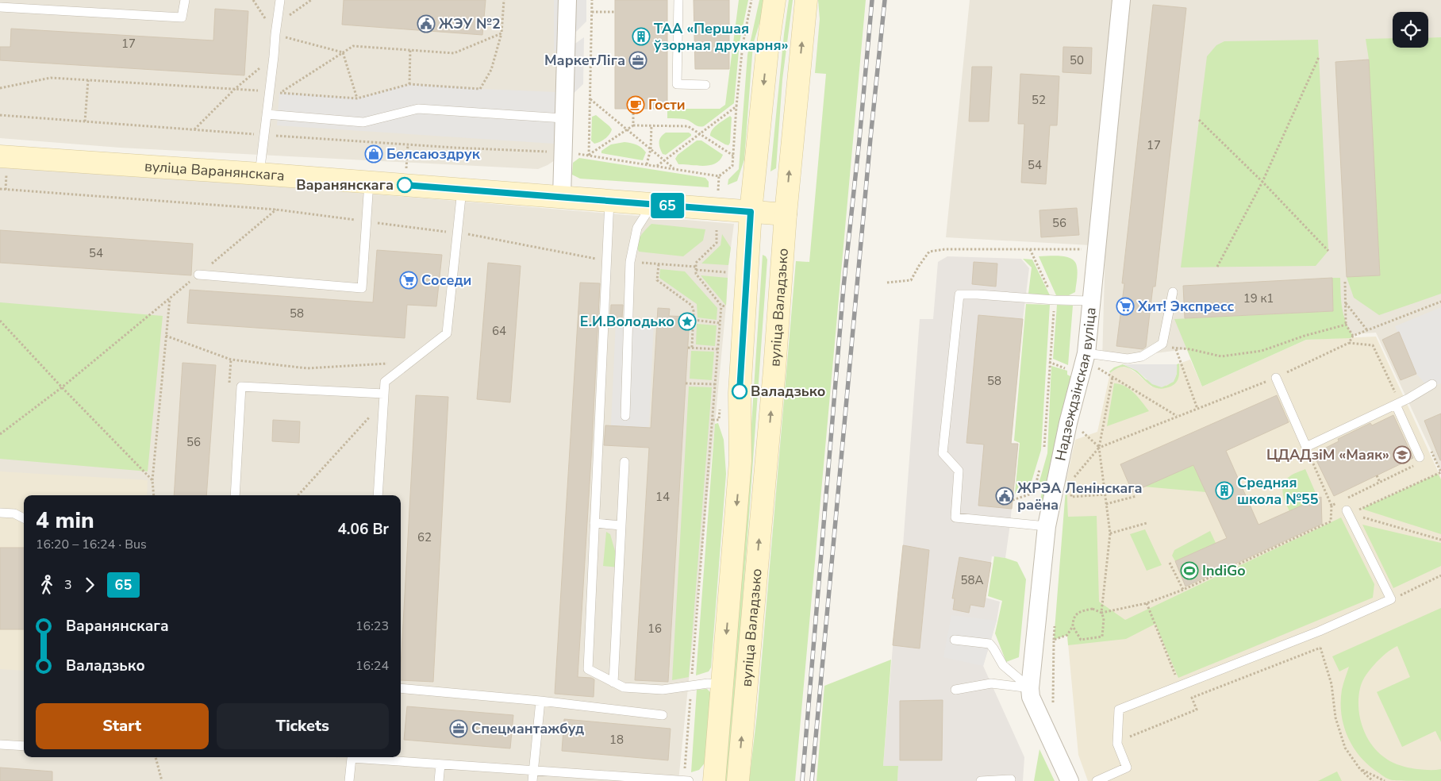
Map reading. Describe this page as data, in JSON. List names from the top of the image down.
{
  "streets": {
    "main road": ["вуліца Варанянскага", "вуліца Валадзько"],
    "street": ["Надзеждзінская вуліца"]
  },
  "crossings": [
    ["вуліца Варанянскага", "вуліца Валадзько"]
  ],
  "places": {
    "public building": ["ЖЭУ №2", "ЖРЭА Ленінскага раёна"],
    "building": ["ТАА «Першая ўзорная друкарня»", "Средняя школа №55"],
    "office": ["МаркетЛіга", "Спецмантажбуд"],
    "cafe": ["Гости"],
    "shop": ["Белсаюздрук"],
    "other": ["Варанянскага", "Валадзько"],
    "supermarket": ["Соседи", "Хит! Экспресс"],
    "place": ["Е.И.Володько"],
    "school or university": ["ЦДАДзіМ «Маяк»"],
    "sports": ["IndiGo"]
  },
  "lines": ["bus line 65"],
  "house_numbers": [
    "17",
    "50",
    "52",
    "17",
    "54",
    "56",
    "54",
    "19 к1",
    "58",
    "64",
    "58",
    "56",
    "14",
    "62",
    "58А",
    "16",
    "18"
  ],
  "page": {
    "on_map": "65",
    "heading": ["4 min", "16:20 – 16:24 · Bus", "4.06 Br"],
    "legs": ["3", "65"],
    "list": [
      {
        "name": "Варанянскага",
        "value": "16:23"
      },
      {
        "name": "Валадзько",
        "value": "16:24"
      }
    ],
    "buttons": ["Start", "Tickets"]
  }
}
